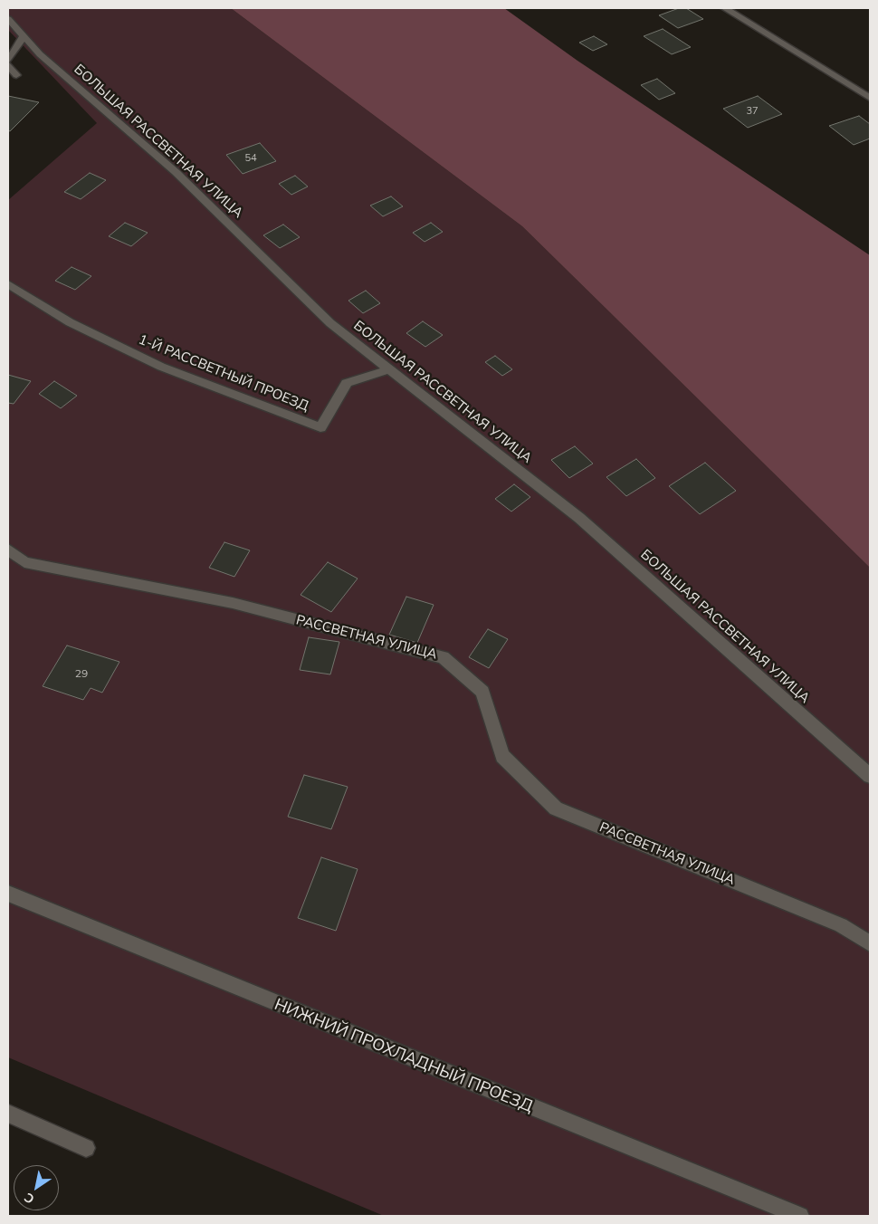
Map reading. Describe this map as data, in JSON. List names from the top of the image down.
{
  "streets": {
    "street": [
      "БОЛЬШАЯ РАССВЕТНАЯ УЛИЦА",
      "1-Й РАССВЕТНЫЙ ПРОЕЗД",
      "РАССВЕТНАЯ УЛИЦА",
      "НИЖНИЙ ПРОХЛАДНЫЙ ПРОЕЗД"
    ]
  },
  "crossings": [
    ["БОЛЬШАЯ РАССВЕТНАЯ УЛИЦА", "1-Й РАССВЕТНЫЙ ПРОЕЗД"]
  ],
  "house_numbers": ["37", "54", "29"],
  "north": "bottom left"
}
